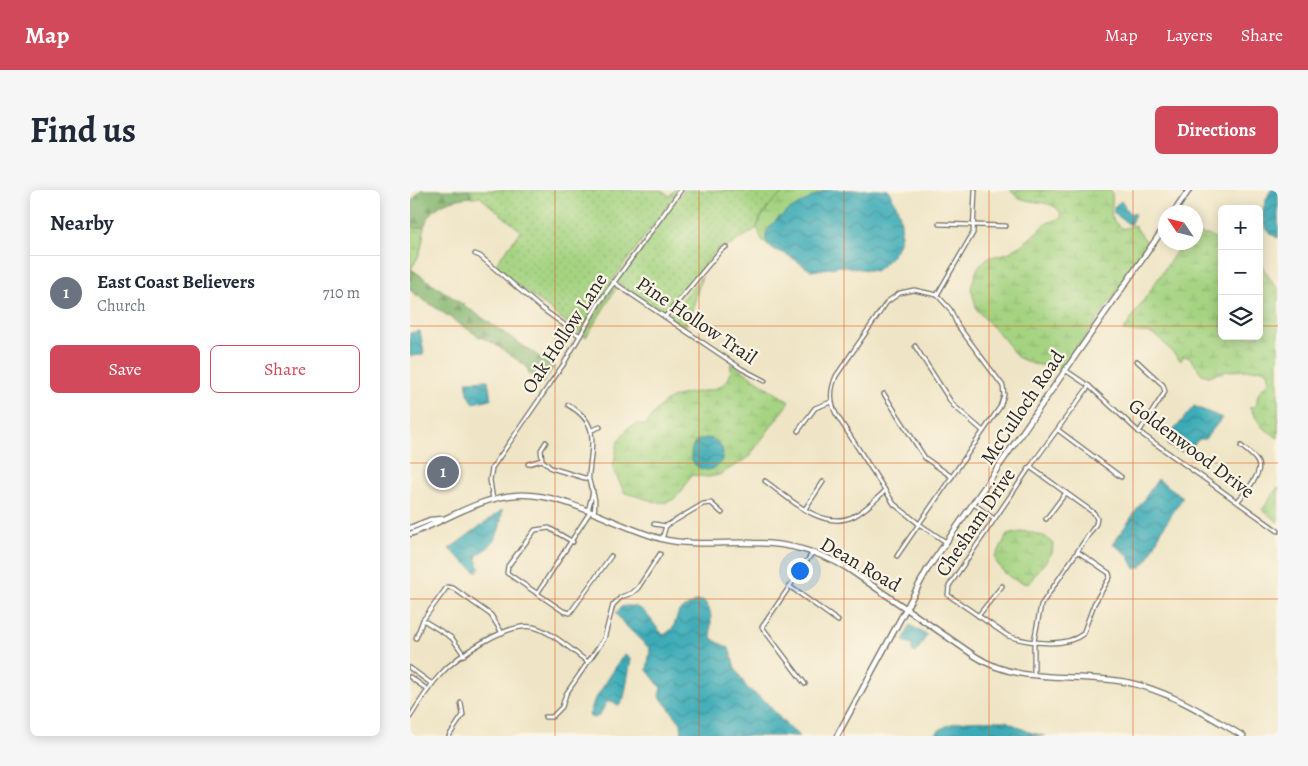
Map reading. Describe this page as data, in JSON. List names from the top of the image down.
{
  "streets": {
    "main road": ["McCulloch Road", "Dean Road"],
    "street": [
      "Pine Hollow Trail",
      "Oak Hollow Lane",
      "Goldenwood Drive",
      "Chesham Drive"
    ]
  },
  "crossings": [
    ["Pine Hollow Trail", "Oak Hollow Lane"],
    ["Oak Hollow Lane", "Dean Road"],
    ["McCulloch Road", "Goldenwood Drive"],
    ["McCulloch Road", "Dean Road"],
    ["Goldenwood Drive", "Chesham Drive"]
  ],
  "north": "top left",
  "page": {
    "header": "Map",
    "nav": ["Map", "Layers", "Share"],
    "title": "Find us",
    "buttons": [
      "Directions",
      ["Save", "Share"]
    ],
    "heading": "Nearby",
    "map_buttons": ["+", "−"],
    "list": [
      {
        "mark": "1",
        "name": "East Coast Believers",
        "note": "Church",
        "value": "710 m"
      }
    ],
    "pins": "1"
  }
}
